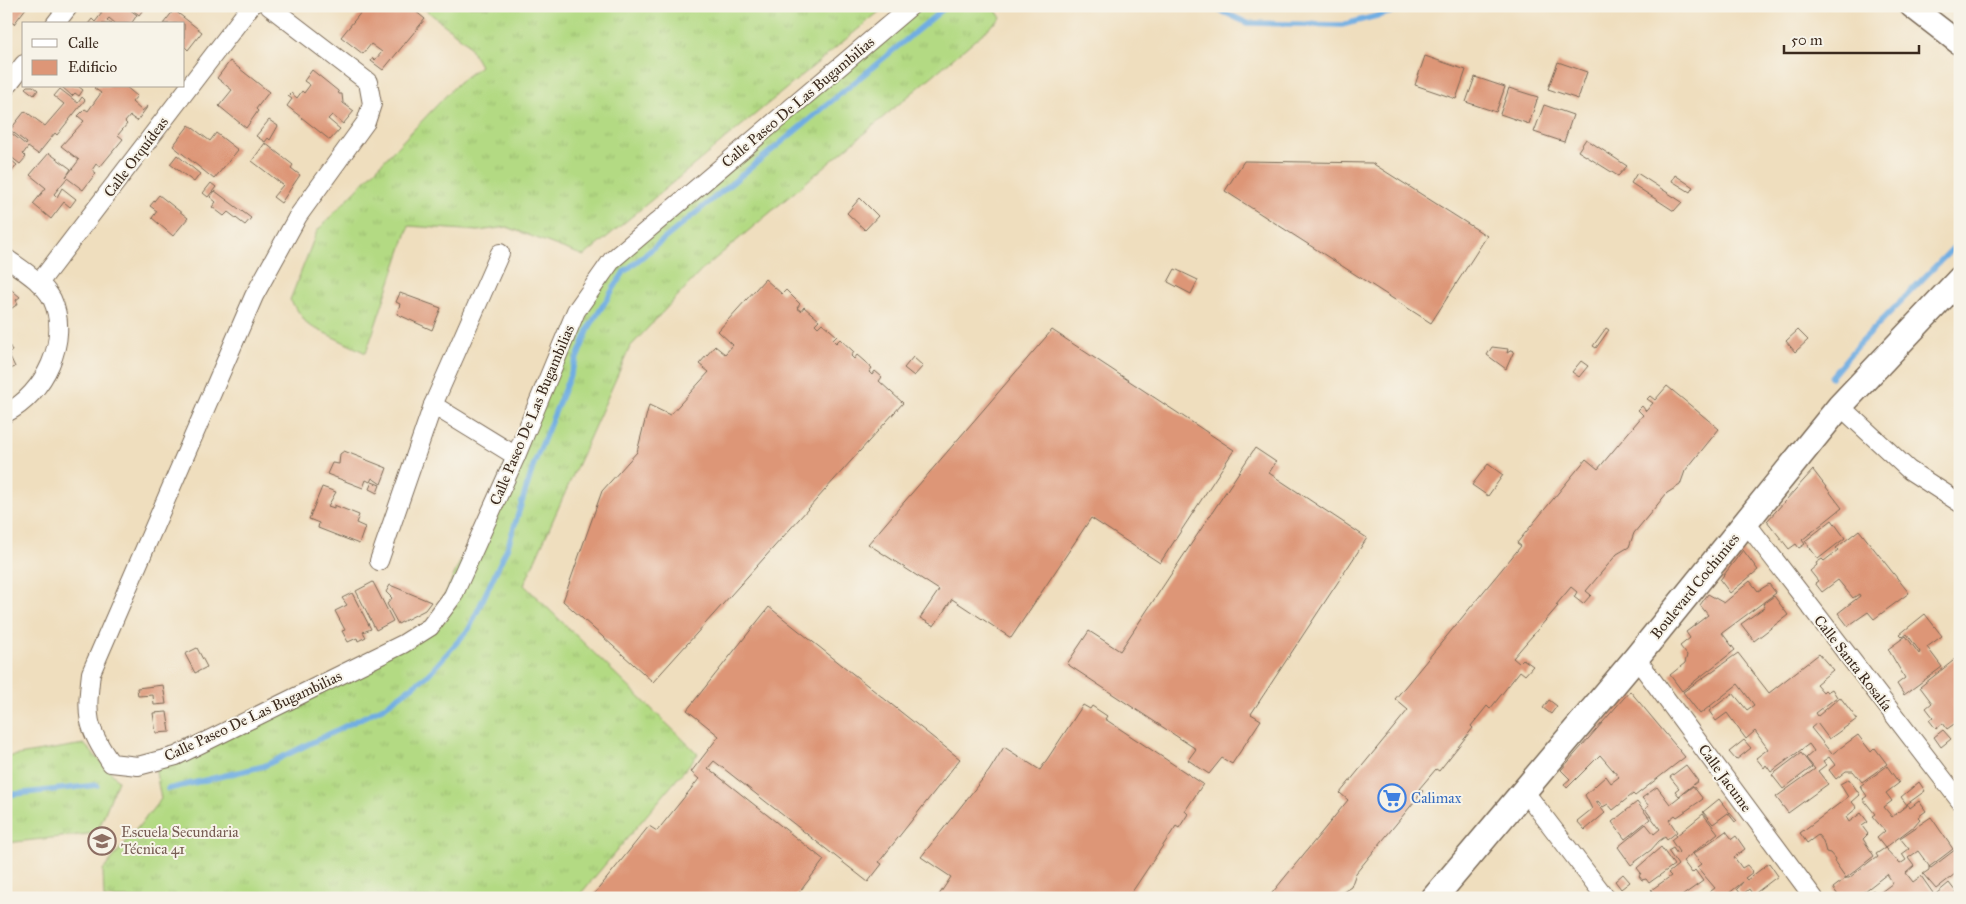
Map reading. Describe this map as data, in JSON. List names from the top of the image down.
{
  "streets": {
    "main road": ["Boulevard Cochimies"],
    "street": [
      "Calle Paseo De Las Bugambilias",
      "Calle Orquídeas",
      "Calle Santa Rosalía",
      "Calle Jacume"
    ]
  },
  "crossings": [
    ["Boulevard Cochimies", "Calle Santa Rosalía"],
    ["Boulevard Cochimies", "Calle Jacume"]
  ],
  "places": {
    "supermarket": ["Calimax"],
    "school or university": ["Escuela Secundaria Técnica 41"]
  },
  "legend": ["Calle", "Edificio"],
  "scale_bar": "50 m"
}
